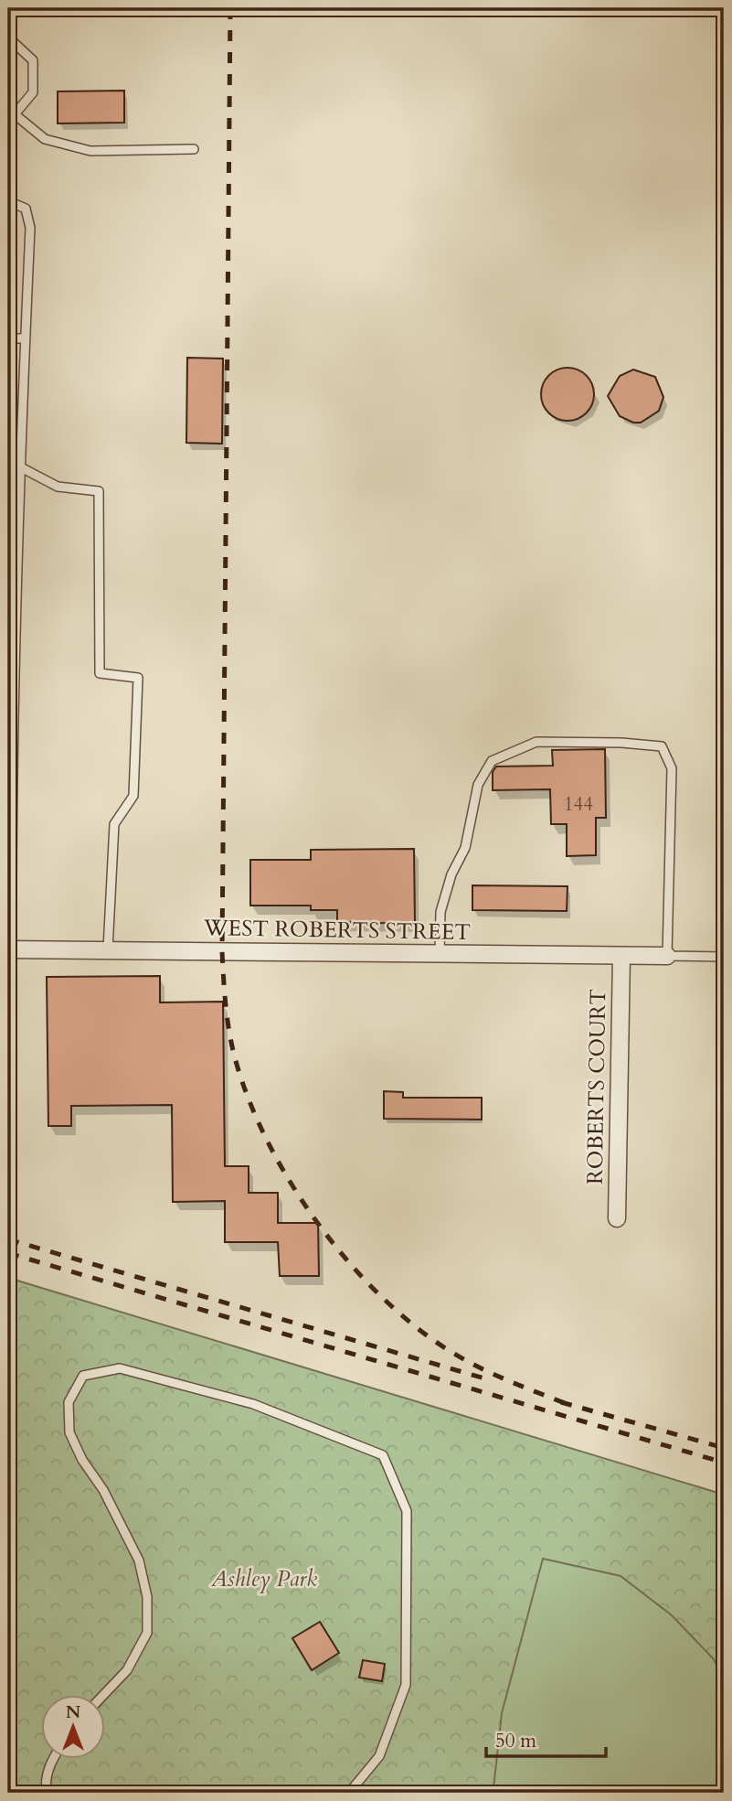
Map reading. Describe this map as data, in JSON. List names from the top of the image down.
{
  "streets": {
    "street": ["WEST ROBERTS STREET", "ROBERTS COURT"]
  },
  "crossings": [
    ["WEST ROBERTS STREET", "ROBERTS COURT"]
  ],
  "parks": ["Ashley Park"],
  "house_numbers": ["144"],
  "scale_bar": "50 m",
  "north": "top"
}
